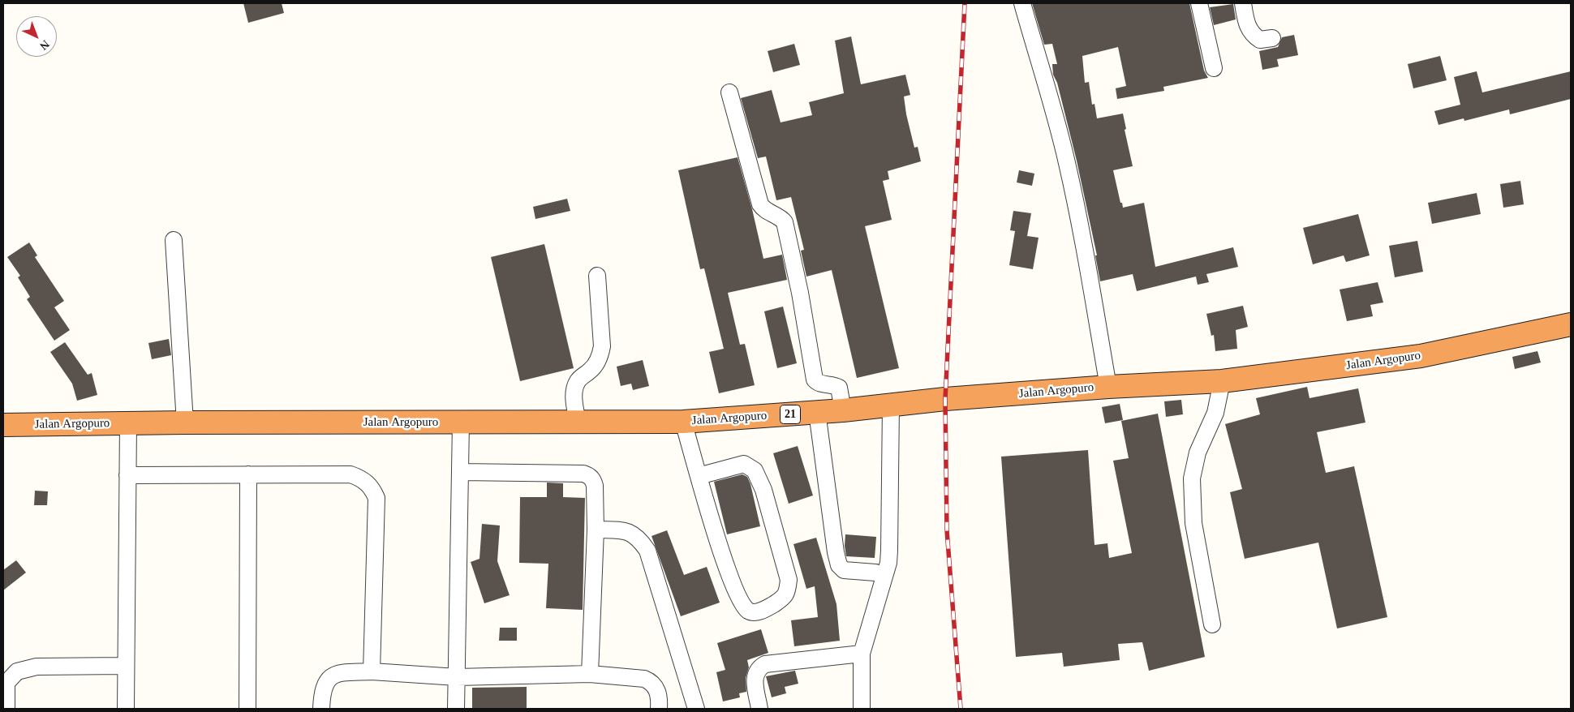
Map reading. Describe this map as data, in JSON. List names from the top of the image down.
{
  "streets": {
    "highway": ["Jalan Argopuro", "21"]
  },
  "north": "bottom right"
}
